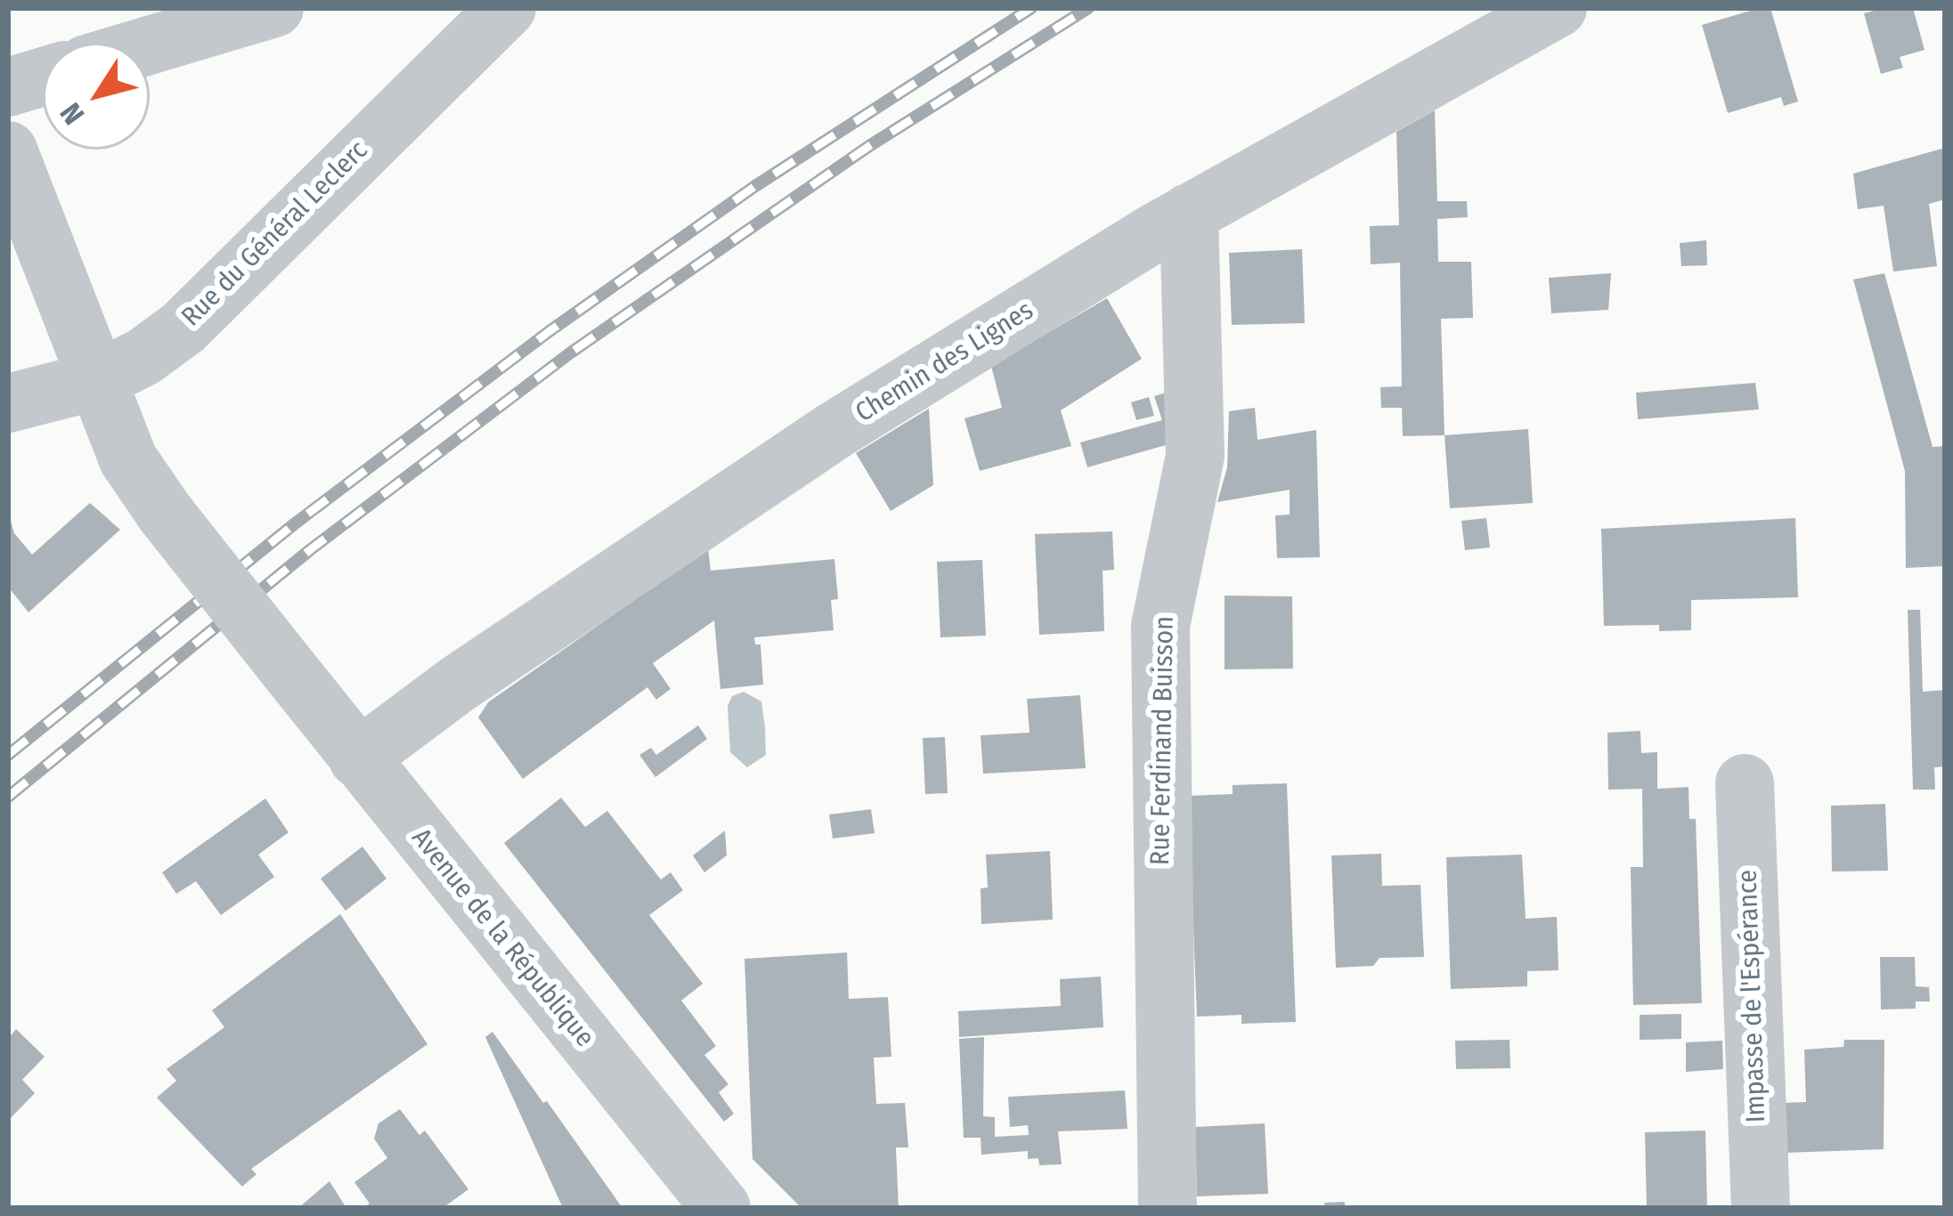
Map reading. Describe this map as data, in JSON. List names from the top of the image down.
{
  "streets": {
    "street": [
      "Rue du Général Leclerc",
      "Chemin des Lignes",
      "Rue Ferdinand Buisson",
      "Avenue de la République",
      "Impasse de l'Espérance"
    ]
  },
  "crossings": [
    ["Rue du Général Leclerc", "Avenue de la République"],
    ["Chemin des Lignes", "Rue Ferdinand Buisson"],
    ["Chemin des Lignes", "Avenue de la République"]
  ],
  "north": "bottom left"
}
